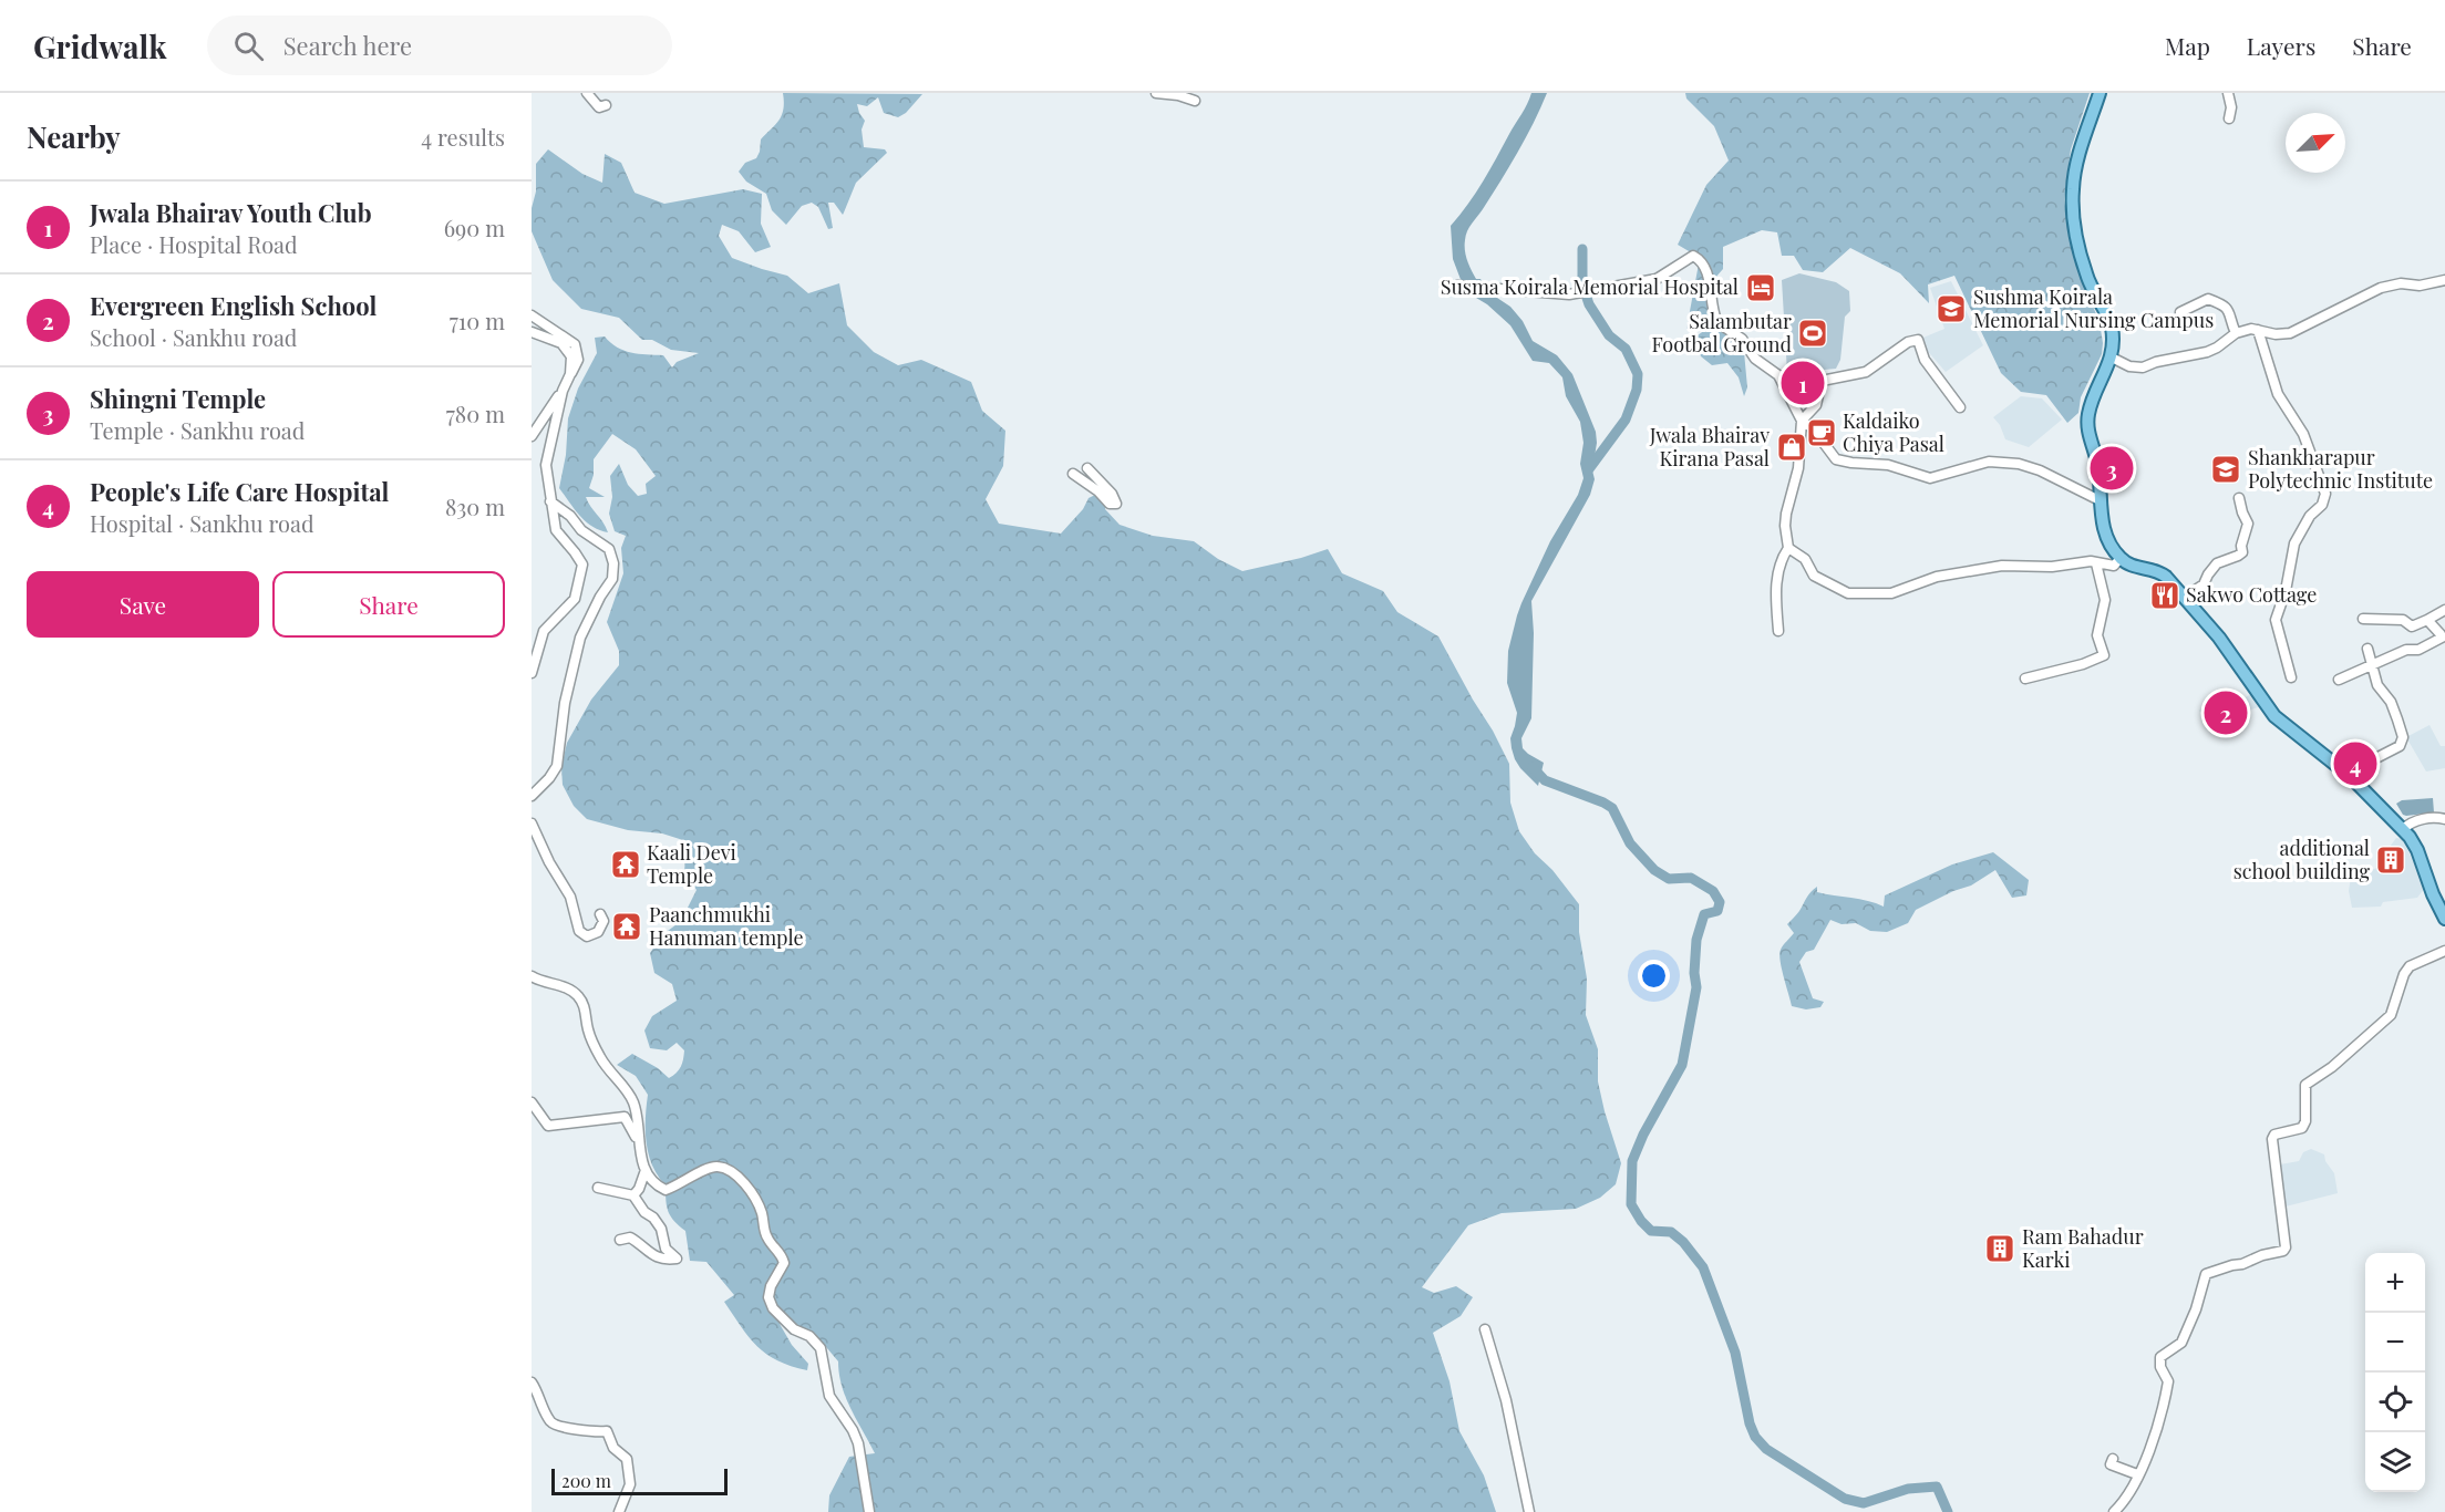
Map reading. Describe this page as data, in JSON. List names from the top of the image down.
{
  "places": {
    "hotel": ["Susma Koirala Memorial Hospital"],
    "school or university": ["Sushma Koirala Memorial Nursing Campus", "Shankharapur Polytechnic Institute"],
    "sports": ["Salambutar Footbal Ground"],
    "cafe": ["Kaldaiko Chiya Pasal"],
    "shop": ["Jwala Bhairav Kirana Pasal"],
    "restaurant": ["Sakwo Cottage"],
    "building": ["additional school building", "Ram Bahadur Karki"],
    "temple": ["Kaali Devi Temple", "Paanchmukhi Hanuman temple"]
  },
  "scale_bar": "200 m",
  "north": "top right",
  "page": {
    "header": "Gridwalk",
    "search": "Search here",
    "nav": ["Map", "Layers", "Share"],
    "heading": ["Nearby", "4 results"],
    "list": [
      {
        "mark": "1",
        "name": "Jwala Bhairav Youth Club",
        "note": "Place · Hospital Road",
        "value": "690 m"
      },
      {
        "mark": "2",
        "name": "Evergreen English School",
        "note": "School · Sankhu road",
        "value": "710 m"
      },
      {
        "mark": "3",
        "name": "Shingni Temple",
        "note": "Temple · Sankhu road",
        "value": "780 m"
      },
      {
        "mark": "4",
        "name": "People's Life Care Hospital",
        "note": "Hospital · Sankhu road",
        "value": "830 m"
      }
    ],
    "pins": [
      "1",
      "3",
      "2",
      "4"
    ],
    "buttons": ["Save", "Share"],
    "map_buttons": ["+", "−"],
    "scale": "200 m"
  }
}
